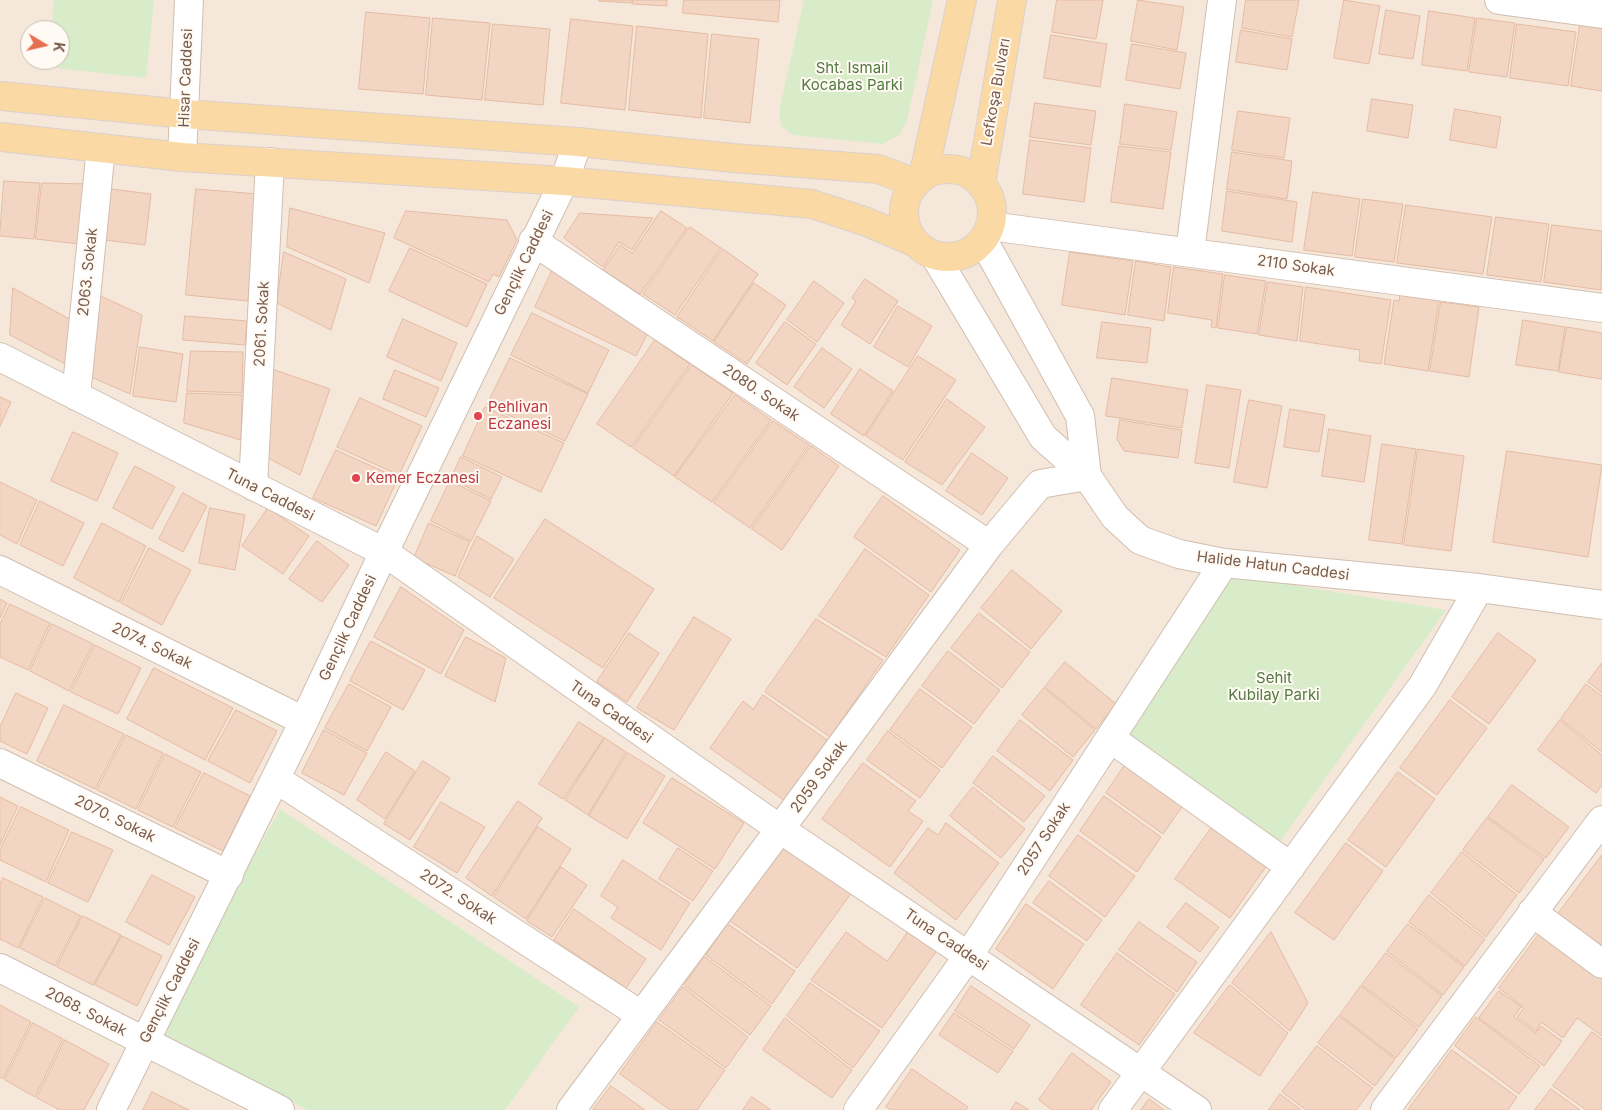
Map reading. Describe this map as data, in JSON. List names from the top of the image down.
{
  "streets": {
    "main road": ["Lefkoşa Bulvarı"],
    "street": [
      "Hisar Caddesi",
      "Gençlik Caddesi",
      "2110 Sokak",
      "2063. Sokak",
      "2061. Sokak",
      "2080. Sokak",
      "Tuna Caddesi",
      "Halide Hatun Caddesi",
      "2074. Sokak",
      "2059 Sokak",
      "2070. Sokak",
      "2057 Sokak",
      "2072. Sokak",
      "2068. Sokak"
    ]
  },
  "crossings": [
    ["Lefkoşa Bulvarı", "2110 Sokak"],
    ["Lefkoşa Bulvarı", "Halide Hatun Caddesi"],
    ["Gençlik Caddesi", "2080. Sokak"],
    ["Gençlik Caddesi", "Tuna Caddesi"],
    ["Gençlik Caddesi", "2074. Sokak"],
    ["Gençlik Caddesi", "2070. Sokak"],
    ["Gençlik Caddesi", "2072. Sokak"],
    ["Gençlik Caddesi", "2068. Sokak"],
    ["2110 Sokak", "Halide Hatun Caddesi"],
    ["2063. Sokak", "Tuna Caddesi"],
    ["2061. Sokak", "Tuna Caddesi"],
    ["2080. Sokak", "2059 Sokak"],
    ["Tuna Caddesi", "2059 Sokak"],
    ["Tuna Caddesi", "2057 Sokak"],
    ["Halide Hatun Caddesi", "2059 Sokak"],
    ["Halide Hatun Caddesi", "2057 Sokak"],
    ["2059 Sokak", "2072. Sokak"]
  ],
  "parks": ["Sht. Ismail Kocabas Parki", "Sehit Kubilay Parki"],
  "places": ["Pehlivan Eczanesi", "Kemer Eczanesi"],
  "north": "right"
}
